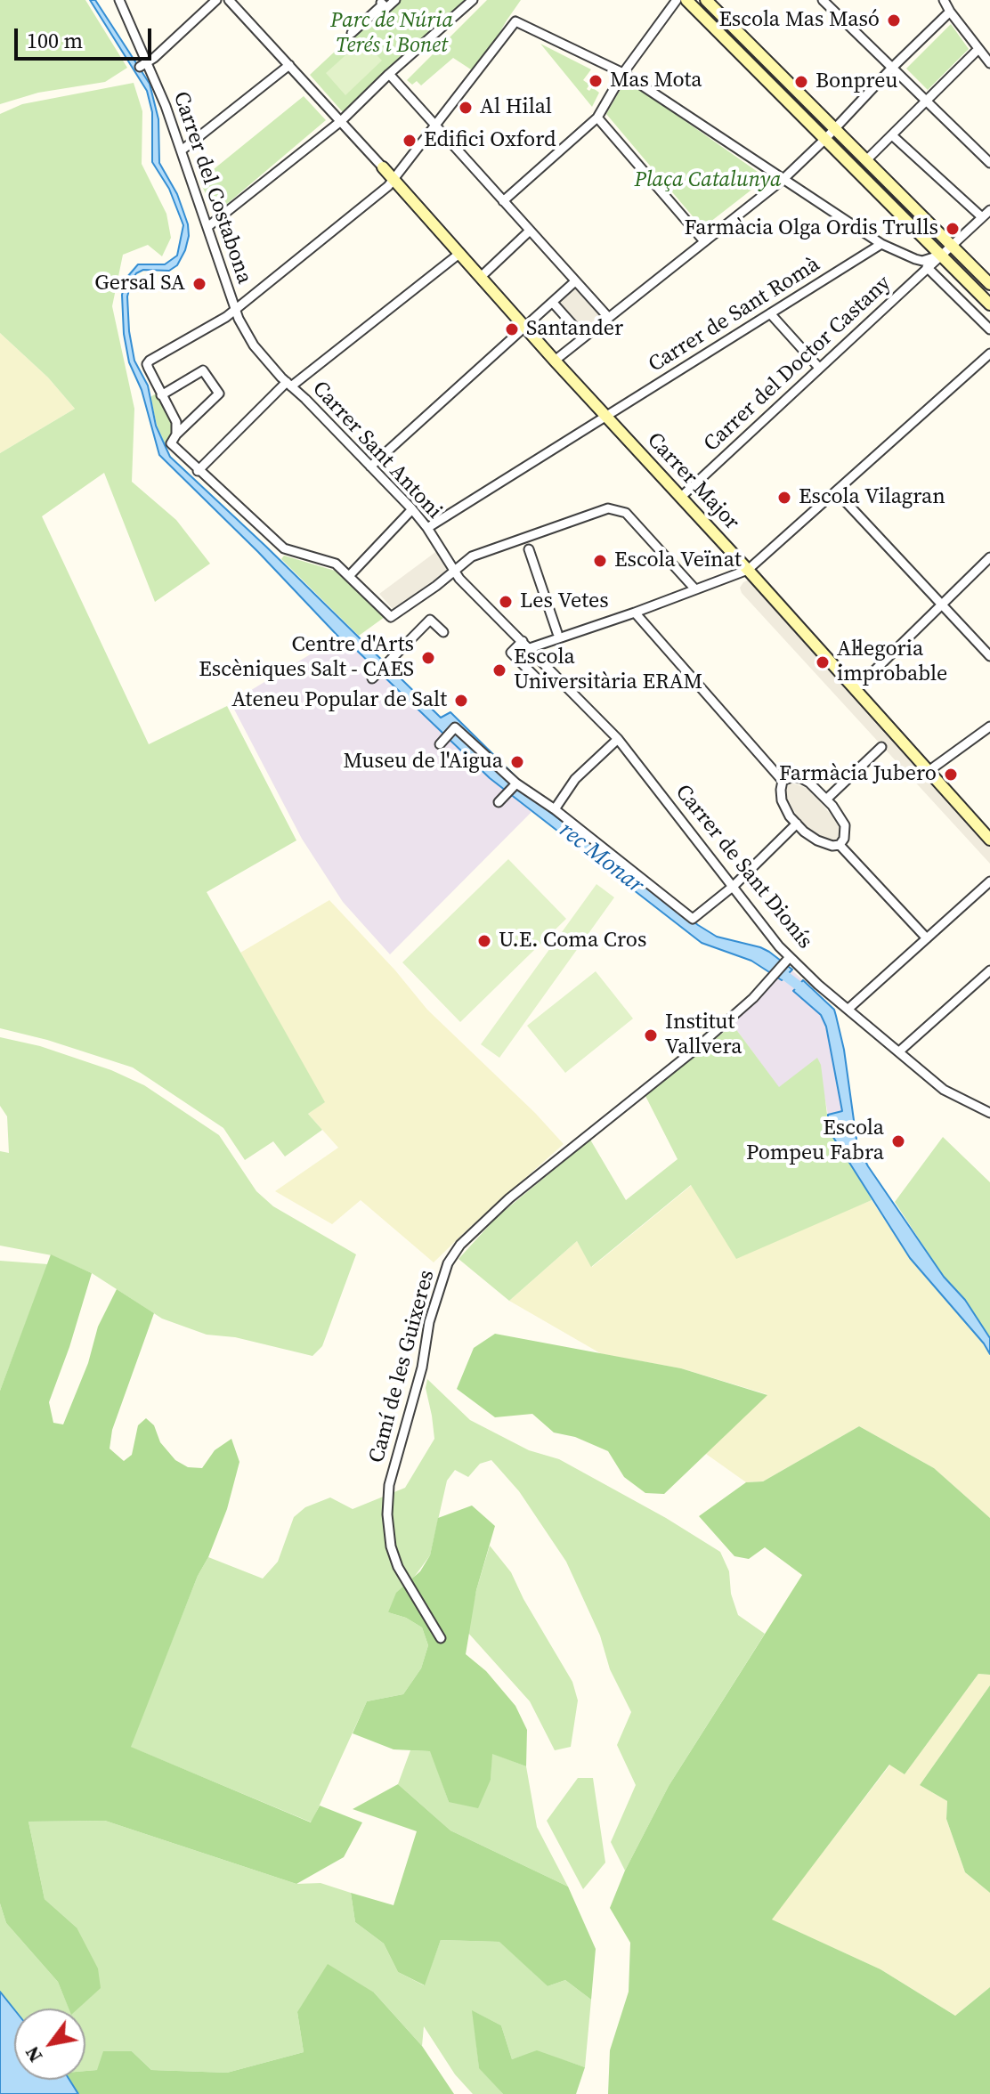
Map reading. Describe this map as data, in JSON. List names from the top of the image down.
{
  "streets": {
    "street": [
      "Carrer del Costabona",
      "Carrer de Sant Romà",
      "Carrer del Doctor Castany",
      "Carrer Sant Antoni",
      "Carrer Major",
      "Carrer de Sant Dionís",
      "Camí de les Guixeres"
    ]
  },
  "crossings": [
    ["Carrer del Costabona", "Carrer Sant Antoni"],
    ["Carrer de Sant Romà", "Carrer Sant Antoni"],
    ["Carrer de Sant Romà", "Carrer Major"],
    ["Carrer del Doctor Castany", "Carrer Major"],
    ["Carrer Sant Antoni", "Carrer de Sant Dionís"],
    ["Carrer de Sant Dionís", "Camí de les Guixeres"]
  ],
  "water": ["rec Monar"],
  "parks": ["Parc de Núria Terés i Bonet", "Plaça Catalunya"],
  "places": [
    "Escola Mas Masó",
    "Mas Mota",
    "Bonpreu",
    "Al Hilal",
    "Edifici Oxford",
    "Farmàcia Olga Ordis Trulls",
    "Gersal SA",
    "Santander",
    "Escola Vilagran",
    "Escola Veïnat",
    "Les Vetes",
    "Centre d'Arts Escèniques Salt - CAES",
    "Al·legoria improbable",
    "Escola Universitària ERAM",
    "Ateneu Popular de Salt",
    "Museu de l'Aigua",
    "Farmàcia Jubero",
    "U.E. Coma Cros",
    "Institut Vallvera",
    "Escola Pompeu Fabra"
  ],
  "scale_bar": "100 m",
  "north": "bottom left"
}
